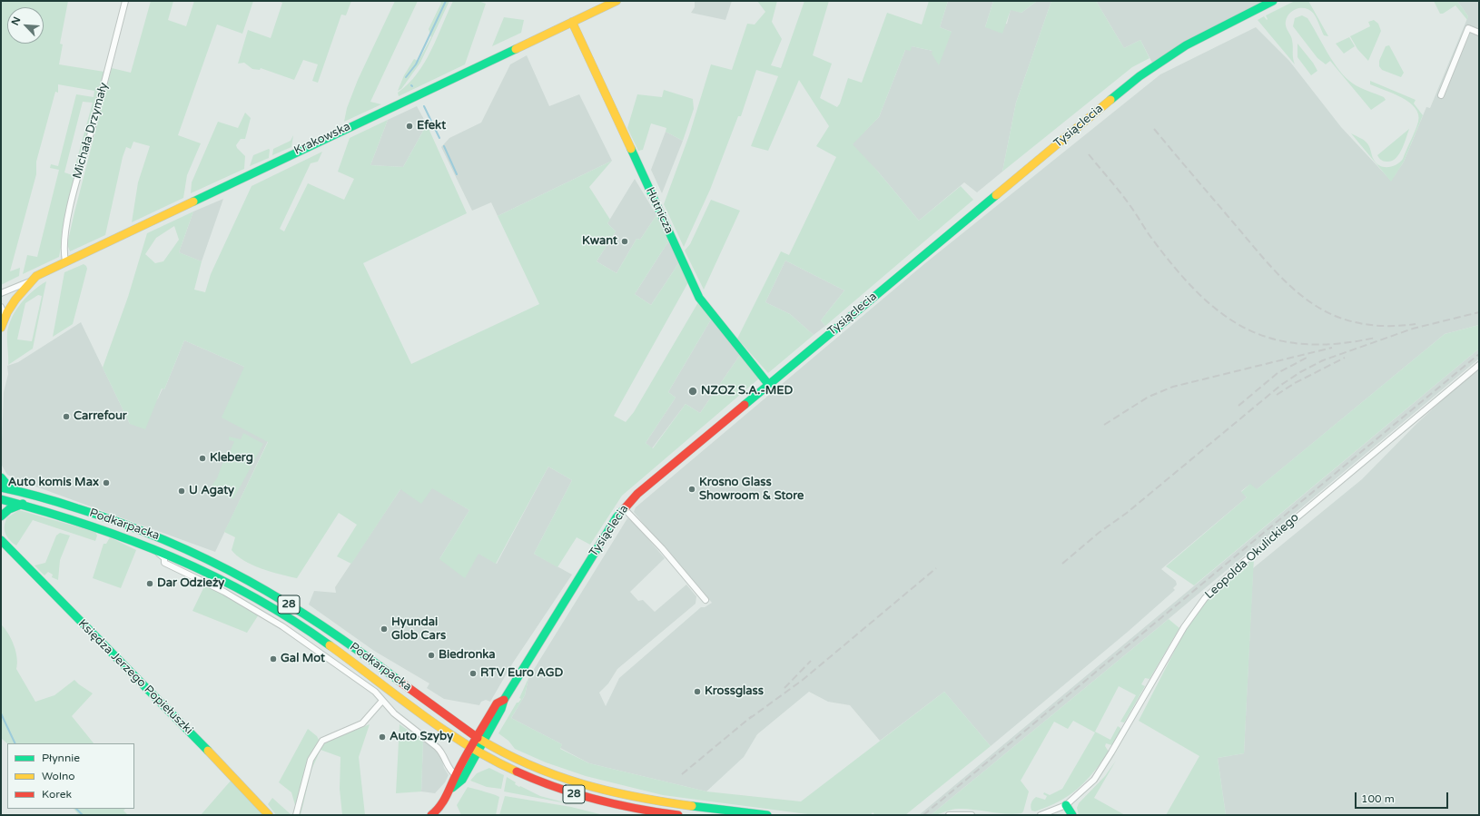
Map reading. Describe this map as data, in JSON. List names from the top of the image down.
{
  "streets": {
    "main road": [
      "Tysiąclecia",
      "Krakowska",
      "Hutnicza",
      "Podkarpacka",
      "28",
      "Księdza Jerzego Popiełuszki"
    ],
    "street": ["Michała Drzymały", "Leopolda Okulickiego"]
  },
  "crossings": [
    ["Tysiąclecia", "Hutnicza"],
    ["Tysiąclecia", "Podkarpacka"],
    ["Michała Drzymały", "Krakowska"],
    ["Krakowska", "Hutnicza"]
  ],
  "places": [
    "Efekt",
    "Kwant",
    "NZOZ S.A.-MED",
    "Carrefour",
    "Kleberg",
    "Auto komis Max",
    "Krosno Glass Showroom & Store",
    "U Agaty",
    "Dar Odzieży",
    "Hyundai Glob Cars",
    "Biedronka",
    "Gal Mot",
    "RTV Euro AGD",
    "Krossglass",
    "Auto Szyby"
  ],
  "legend": ["Płynnie", "Wolno", "Korek"],
  "scale_bar": "100 m",
  "north": "top left"
}
